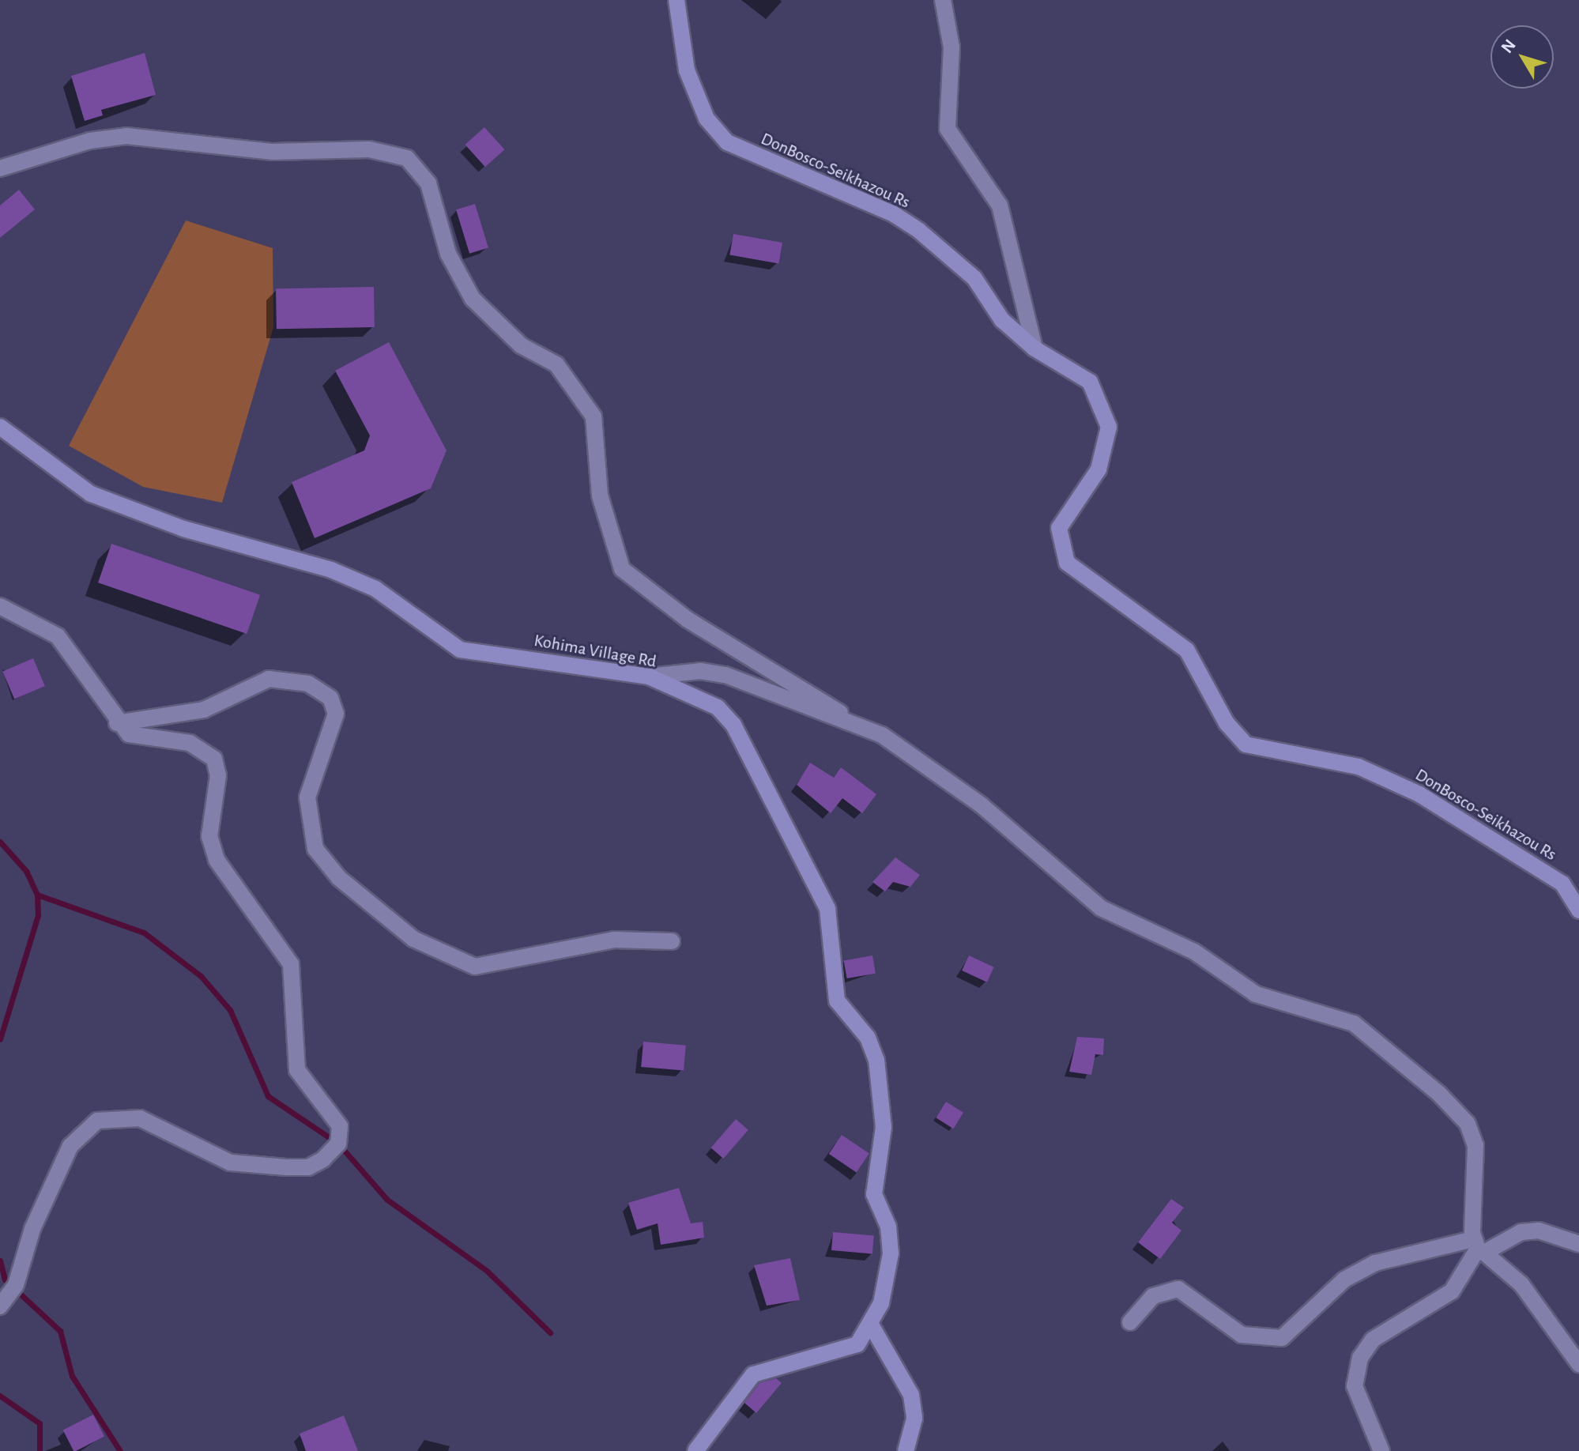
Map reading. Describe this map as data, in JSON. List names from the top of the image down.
{
  "streets": {
    "main road": ["DonBosco-Seikhazou Rs", "Kohima Village Rd"]
  },
  "north": "top left"
}
